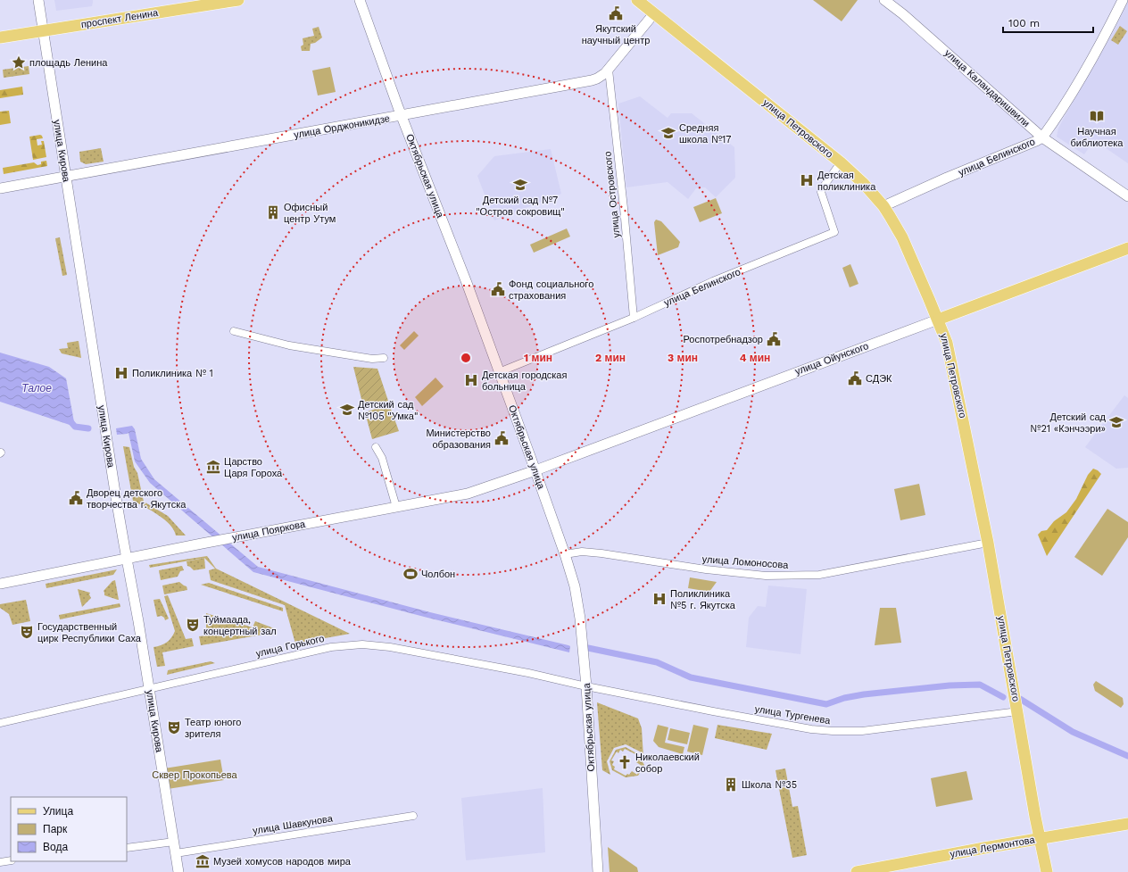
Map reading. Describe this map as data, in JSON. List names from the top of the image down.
{
  "streets": {
    "main road": [
      "проспект Ленина",
      "улица Петровского",
      "улица Ойунского",
      "улица Лермонтова"
    ],
    "street": [
      "улица Каландаришвили",
      "улица Орджоникидзе",
      "улица Кирова",
      "улица Белинского",
      "Октябрьская улица",
      "улица Островского",
      "улица Пояркова",
      "улица Ломоносова",
      "улица Горького",
      "улица Тургенева",
      "улица Шавкунова"
    ]
  },
  "crossings": [
    ["проспект Ленина", "улица Кирова"],
    ["улица Каландаришвили", "улица Белинского"],
    ["улица Орджоникидзе", "улица Петровского"],
    ["улица Орджоникидзе", "улица Кирова"],
    ["улица Орджоникидзе", "Октябрьская улица"],
    ["улица Орджоникидзе", "улица Островского"],
    ["улица Петровского", "улица Белинского"],
    ["улица Петровского", "улица Ойунского"],
    ["улица Петровского", "улица Ломоносова"],
    ["улица Петровского", "улица Тургенева"],
    ["улица Петровского", "улица Лермонтова"],
    ["улица Кирова", "улица Пояркова"],
    ["улица Кирова", "улица Горького"],
    ["улица Кирова", "улица Шавкунова"],
    ["улица Белинского", "Октябрьская улица"],
    ["улица Белинского", "улица Островского"],
    ["Октябрьская улица", "улица Ойунского"],
    ["Октябрьская улица", "улица Пояркова"],
    ["Октябрьская улица", "улица Ломоносова"],
    ["Октябрьская улица", "улица Горького"],
    ["Октябрьская улица", "улица Тургенева"],
    ["улица Ойунского", "улица Пояркова"],
    ["улица Горького", "улица Тургенева"]
  ],
  "water": ["Талое"],
  "parks": ["Сквер Прокопьева"],
  "places": {
    "public building": [
      "Якутский научный центр",
      "Фонд социального страхования",
      "Роспотребнадзор",
      "СДЭК",
      "Министерство образования",
      "Дворец детского творчества г. Якутска"
    ],
    "place": ["площадь Ленина"],
    "library": ["Научная библиотека"],
    "school or university": [
      "Средняя школа №17",
      "Детский сад №7 \"Остров сокровищ\"",
      "Детский сад №105 \"Умка\"",
      "Детский сад №21 «Кэнчээри»"
    ],
    "hospital": [
      "Детская поликлиника",
      "Поликлиника № 1",
      "Детская городская больница",
      "Поликлиника №5 г. Якутска"
    ],
    "building": ["Офисный центр Утум", "Школа №35"],
    "museum": ["Царство Царя Гороха", "Музей хомусов народов мира"],
    "sports": ["Чолбон"],
    "theatre": ["Туймаада, концертный зал", "Государственный цирк Республики Саха", "Театр юного зрителя"],
    "church": ["Николаевский собор"]
  },
  "legend": ["Улица", "Парк", "Вода"],
  "scale_bar": "100 m",
  "rings": [
    "1 мин",
    "2 мин",
    "3 мин",
    "4 мин"
  ]
}
